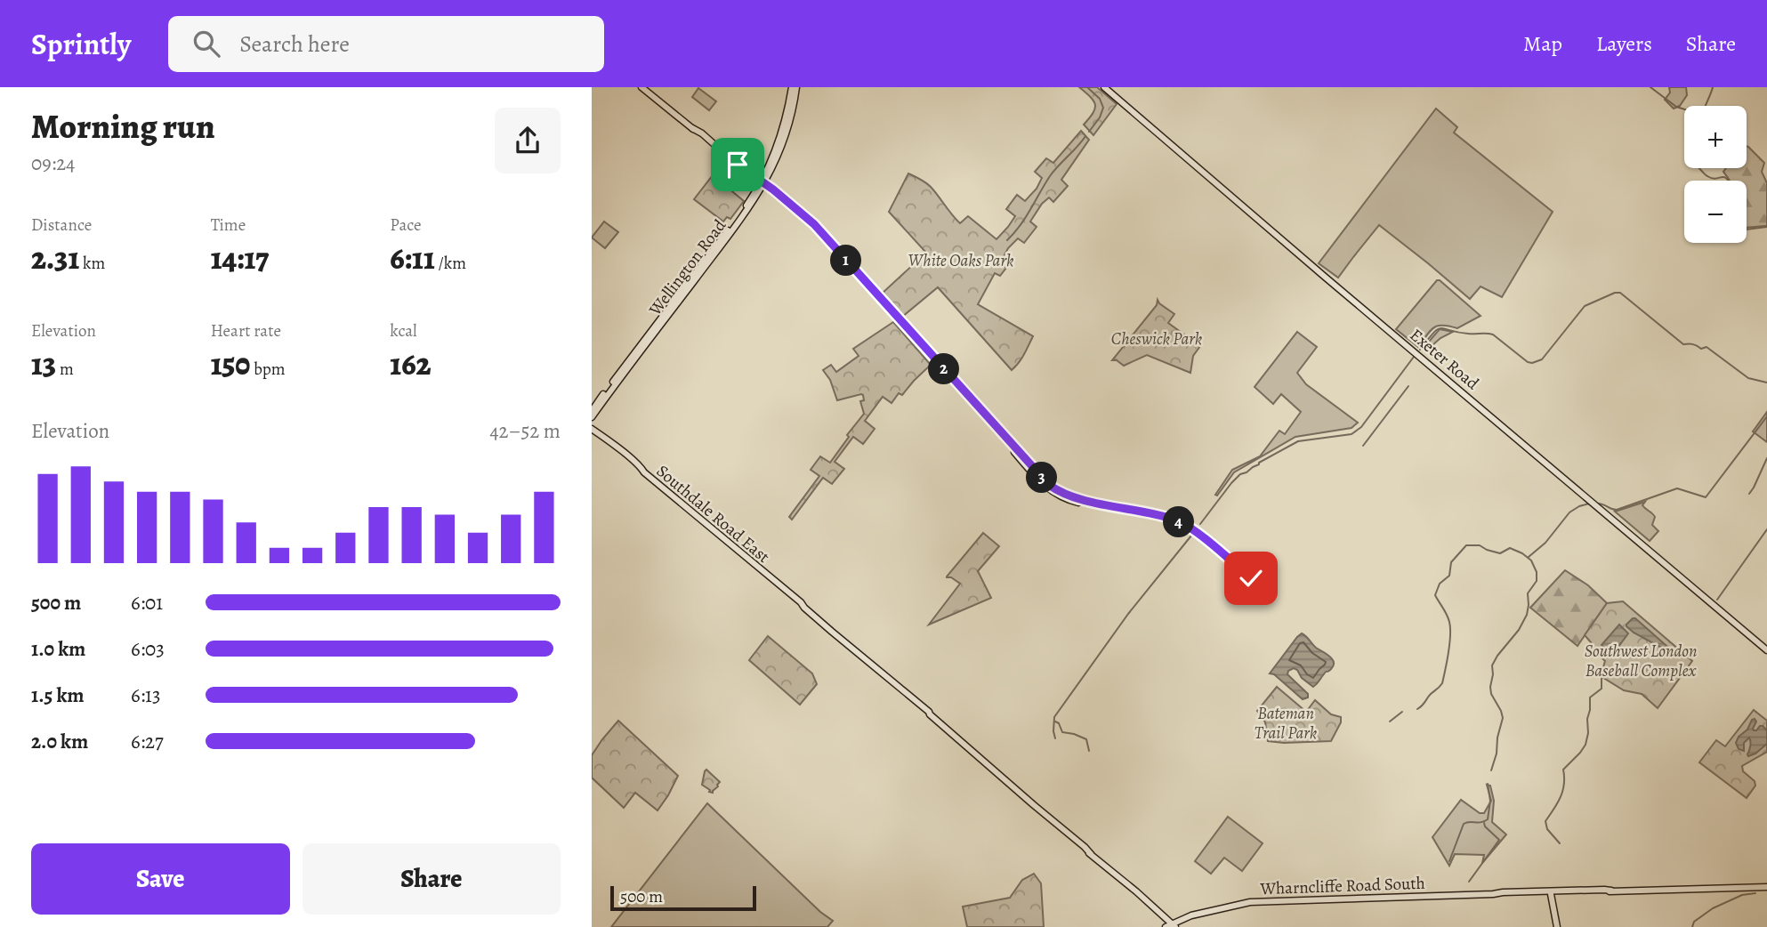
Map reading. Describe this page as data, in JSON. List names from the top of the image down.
{
  "streets": {
    "main road": [
      "Wellington Road",
      "Exeter Road",
      "Southdale Road East",
      "Wharncliffe Road South"
    ]
  },
  "crossings": [
    ["Wellington Road", "Southdale Road East"],
    ["Southdale Road East", "Wharncliffe Road South"]
  ],
  "parks": [
    "White Oaks Park",
    "Cheswick Park",
    "Southwest London Baseball Complex",
    "Bateman Trail Park"
  ],
  "scale_bar": "500 m",
  "page": {
    "header": "Sprintly",
    "search": "Search here",
    "nav": ["Map", "Layers", "Share"],
    "heading": ["Morning run", "09:24"],
    "map_buttons": ["+", "−"],
    "stats": [
      ["Distance", "2.31 km"],
      ["Time", "14:17"],
      ["Pace", "6:11 /km"],
      ["Elevation", "13 m"],
      ["Heart rate", "150 bpm"],
      ["kcal", "162"]
    ],
    "pins": [
      "1",
      "2",
      "3",
      "4"
    ],
    "chart": ["Elevation", "42–52 m"],
    "list": [
      {
        "name": "500 m",
        "note": "6:01"
      },
      {
        "name": "1.0 km",
        "note": "6:03"
      },
      {
        "name": "1.5 km",
        "note": "6:13"
      },
      {
        "name": "2.0 km",
        "note": "6:27"
      }
    ],
    "buttons": ["Save", "Share"],
    "scale": "500 m"
  }
}
